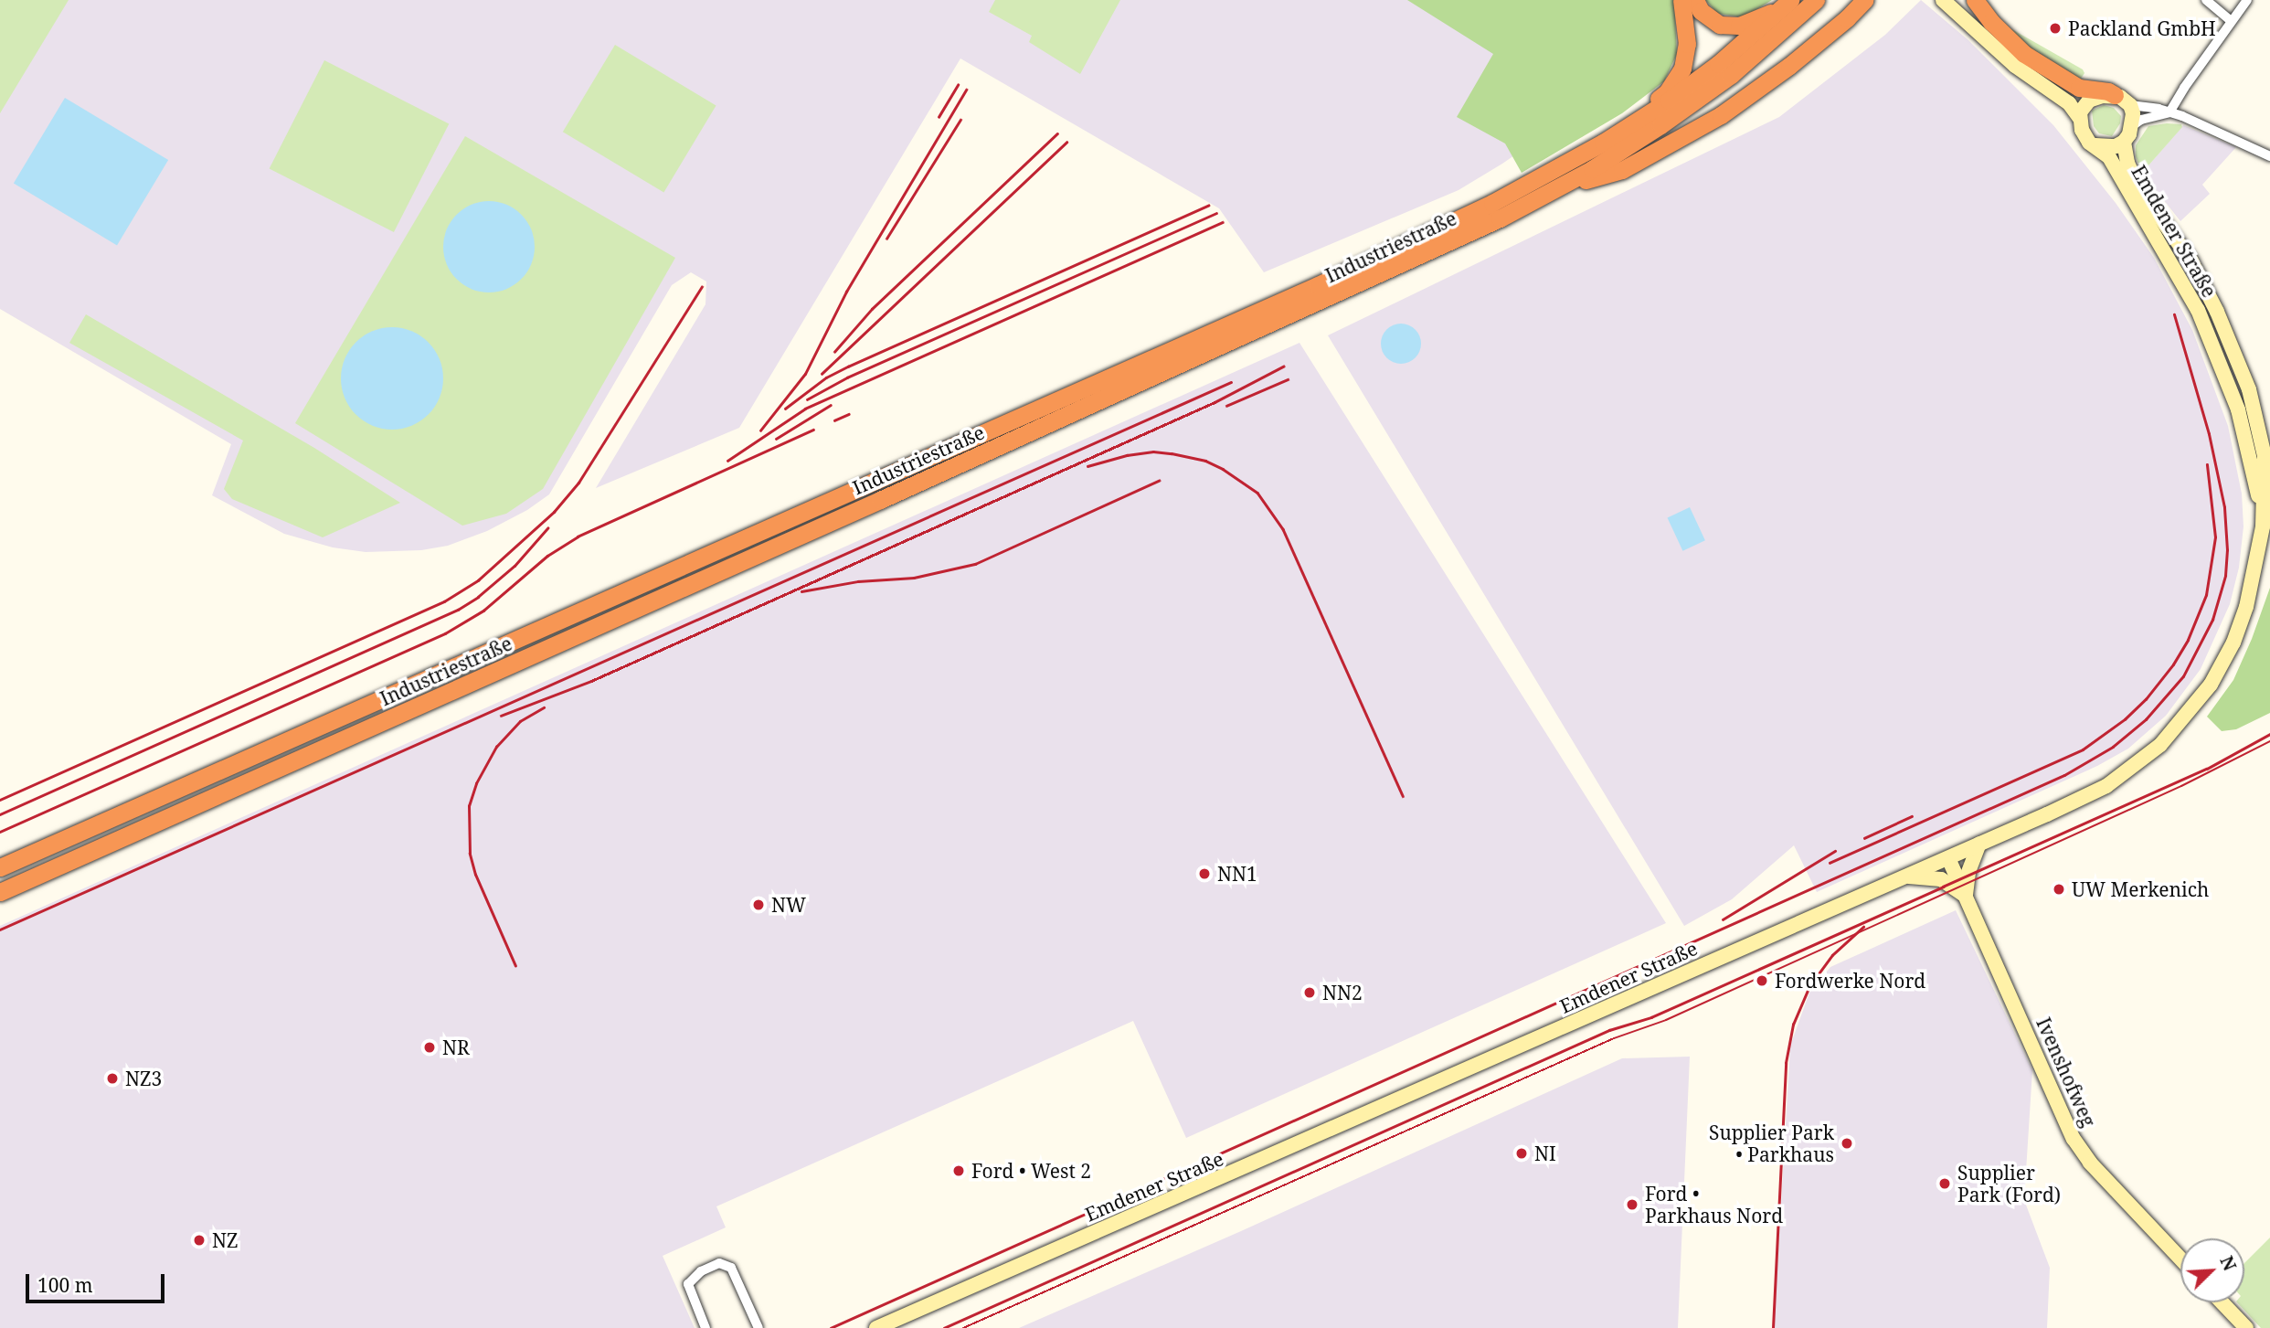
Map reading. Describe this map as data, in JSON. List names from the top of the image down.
{
  "streets": {
    "highway": ["Industriestraße"],
    "street": ["Emdener Straße", "Ivenshofweg"]
  },
  "crossings": [
    ["Emdener Straße", "Ivenshofweg"]
  ],
  "places": [
    "Packland GmbH",
    "NN1",
    "UW Merkenich",
    "NW",
    "Fordwerke Nord",
    "NN2",
    "NR",
    "NZ3",
    "Supplier Park • Parkhaus",
    "NI",
    "Ford • West 2",
    "Supplier Park (Ford)",
    "Ford • Parkhaus Nord",
    "NZ"
  ],
  "scale_bar": "100 m",
  "north": "top right"
}
